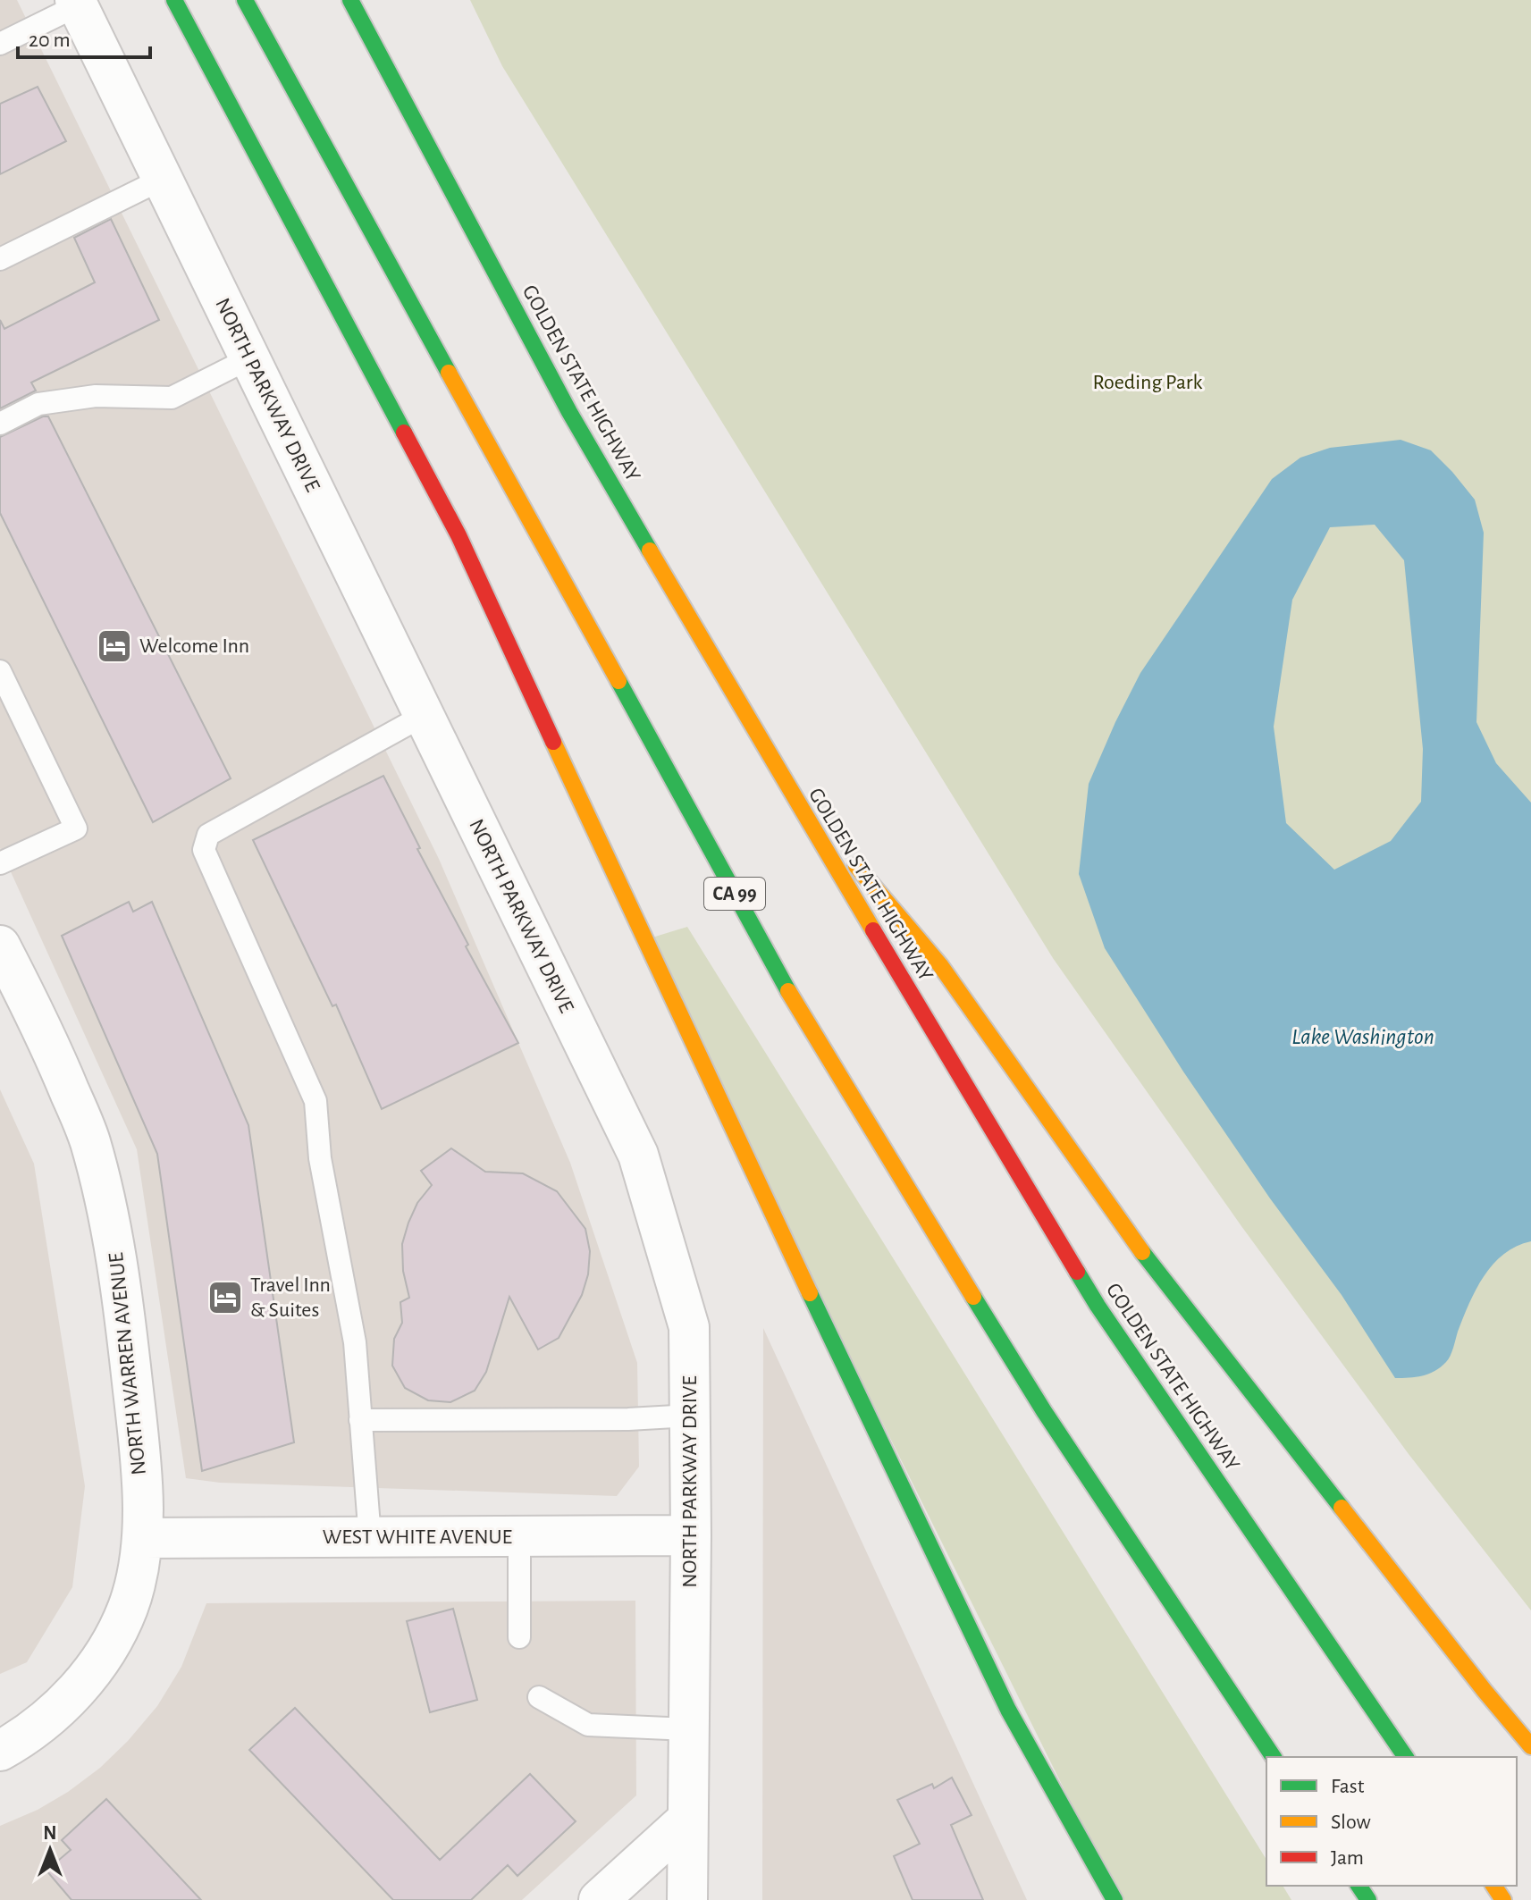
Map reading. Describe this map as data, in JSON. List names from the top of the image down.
{
  "streets": {
    "highway": ["GOLDEN STATE HIGHWAY", "CA 99"],
    "street": ["NORTH PARKWAY DRIVE", "NORTH WARREN AVENUE", "WEST WHITE AVENUE"]
  },
  "crossings": [
    ["NORTH PARKWAY DRIVE", "WEST WHITE AVENUE"],
    ["NORTH WARREN AVENUE", "WEST WHITE AVENUE"]
  ],
  "water": ["Lake Washington"],
  "parks": ["Roeding Park"],
  "places": {
    "hotel": ["Welcome Inn", "Travel Inn & Suites"]
  },
  "legend": ["Fast", "Slow", "Jam"],
  "scale_bar": "20 m",
  "north": "top"
}
